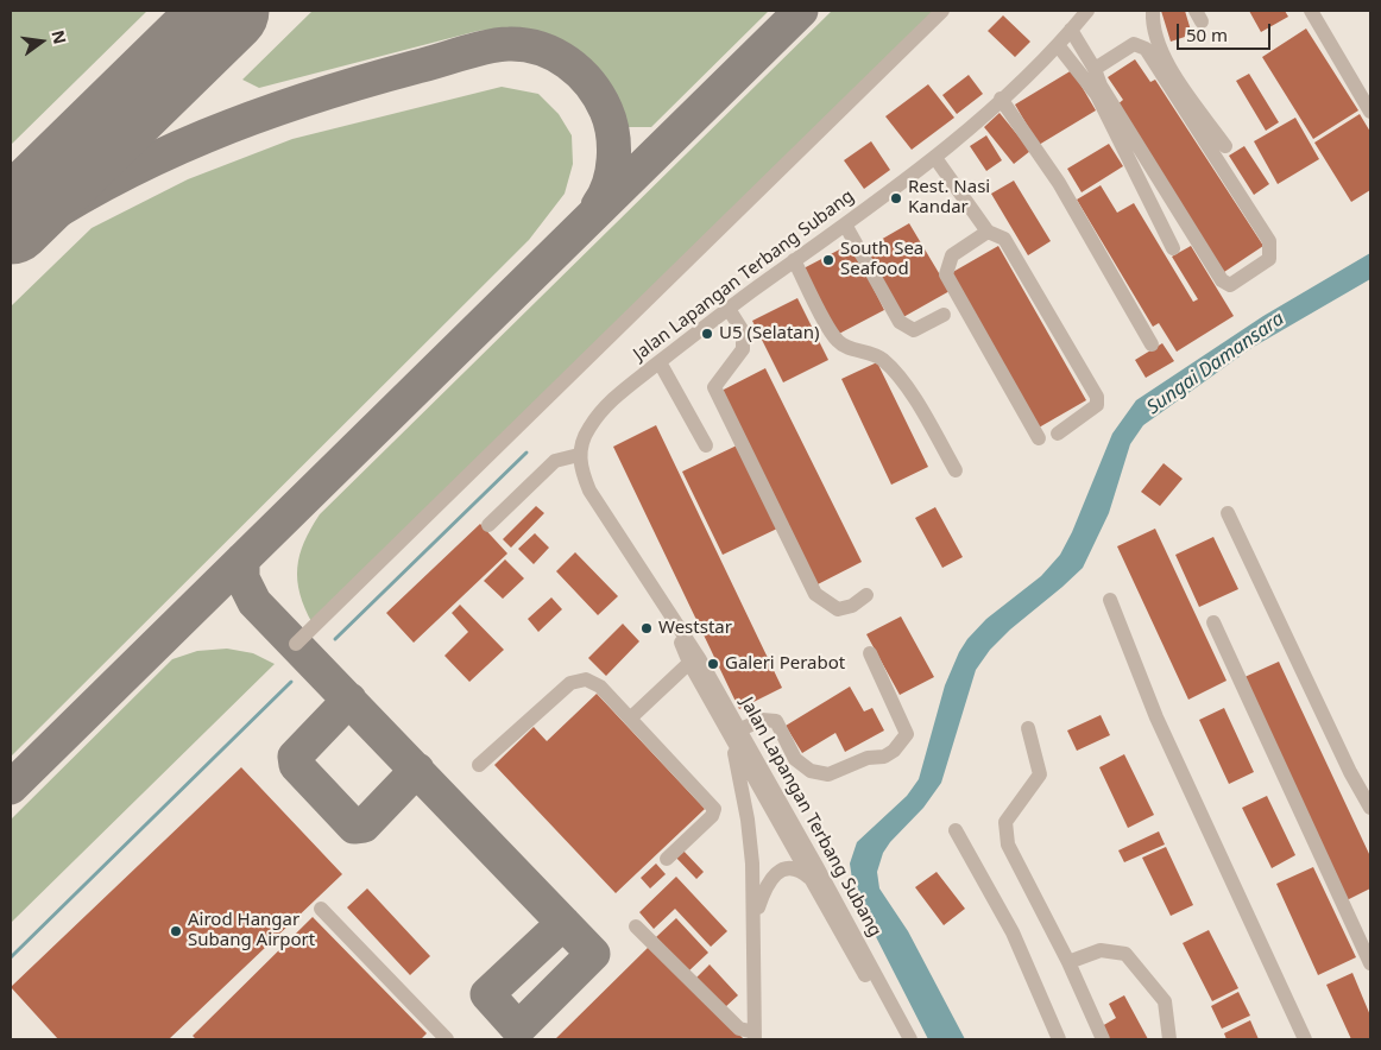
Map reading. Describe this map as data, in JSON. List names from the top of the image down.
{
  "streets": {
    "street": ["Jalan Lapangan Terbang Subang"]
  },
  "water": ["Sungai Damansara"],
  "places": [
    "Rest. Nasi Kandar",
    "South Sea Seafood",
    "U5 (Selatan)",
    "Weststar",
    "Galeri Perabot",
    "Airod Hangar Subang Airport"
  ],
  "scale_bar": "50 m",
  "north": "right"
}
